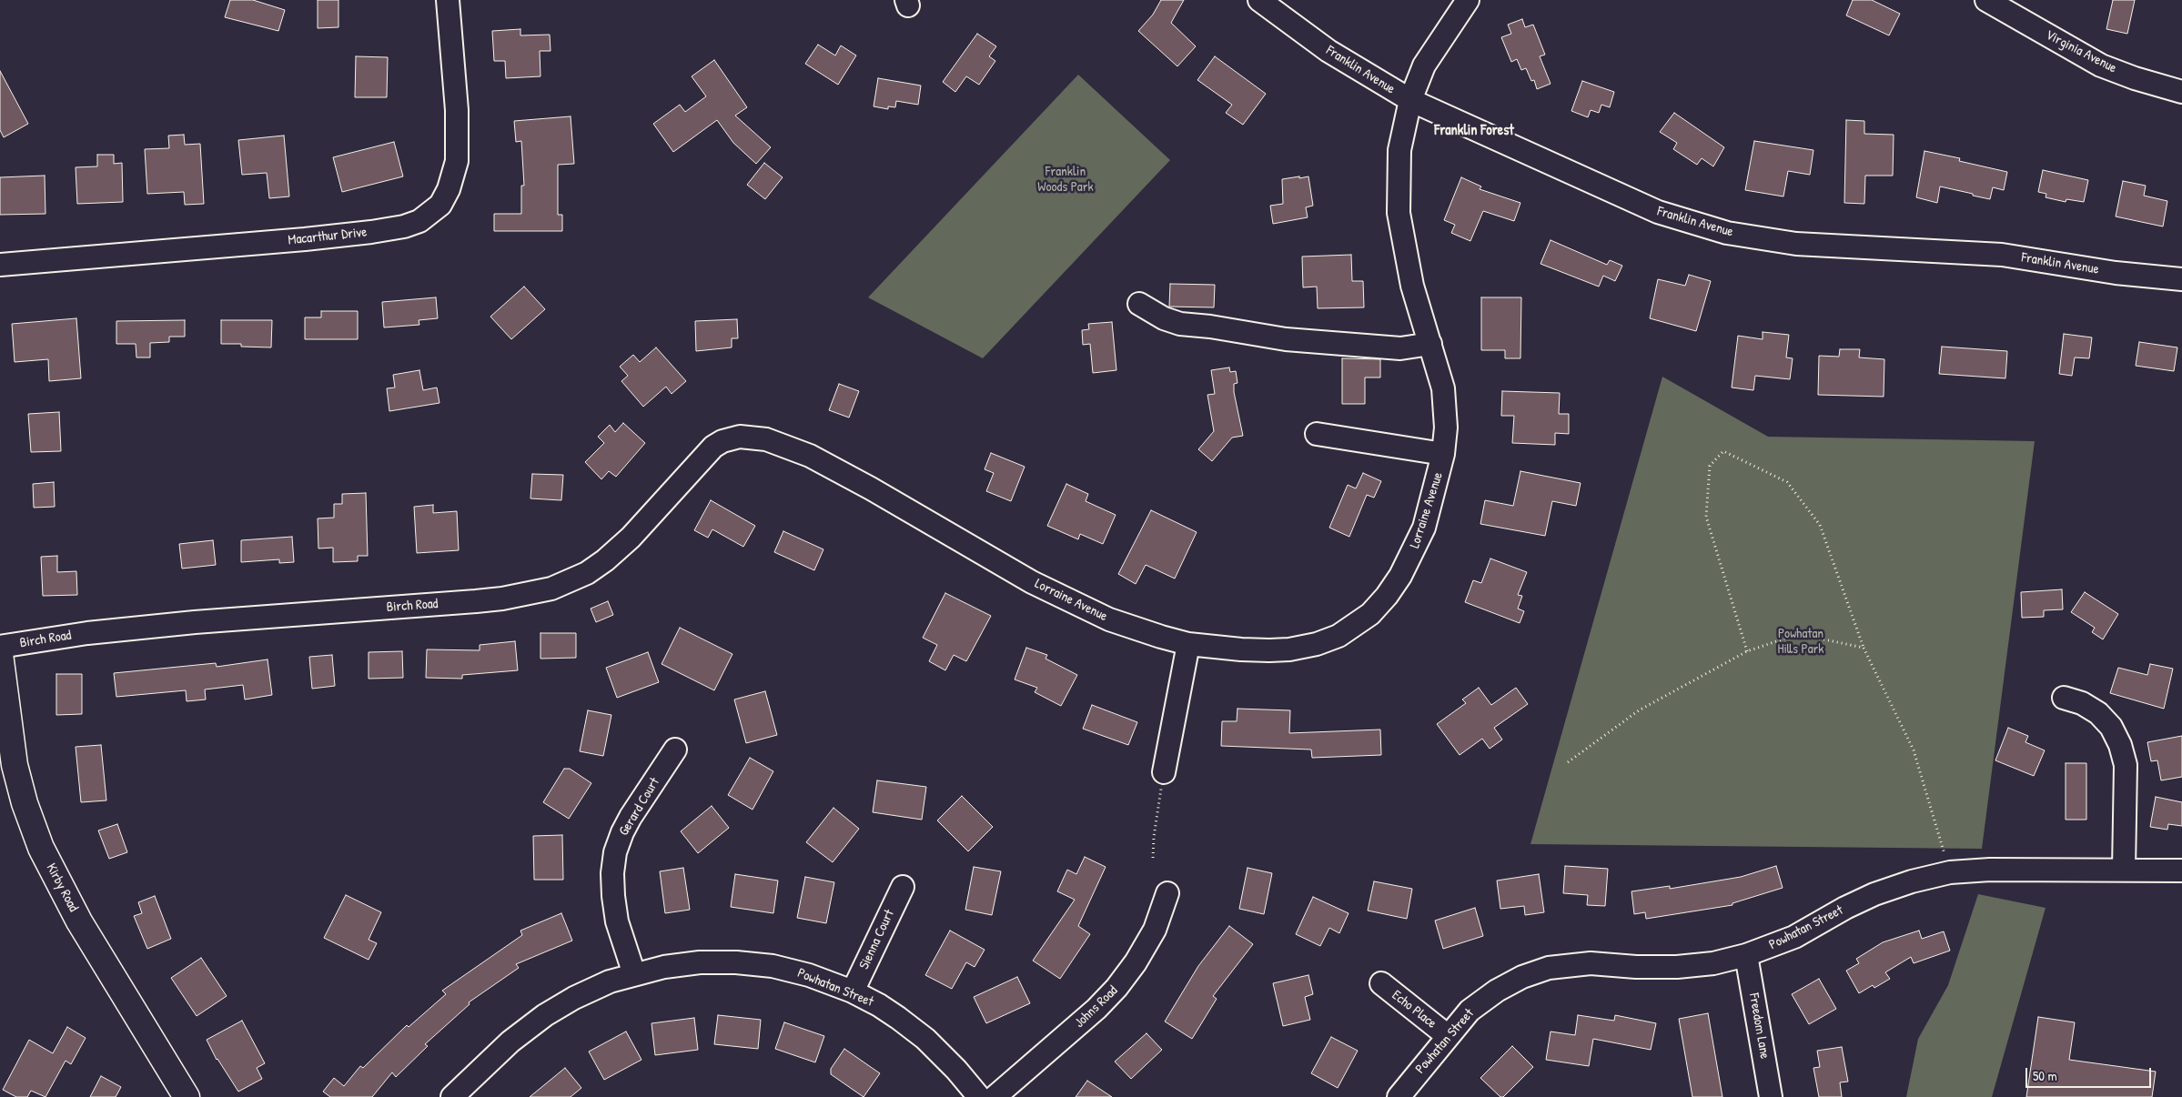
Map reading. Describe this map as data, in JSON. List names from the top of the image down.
{
  "streets": {
    "main road": ["Kirby Road"],
    "street": [
      "Virginia Avenue",
      "Franklin Avenue",
      "Macarthur Drive",
      "Lorraine Avenue",
      "Birch Road",
      "Gerard Court",
      "Powhatan Street",
      "Sienna Court",
      "Johns Road",
      "Echo Place",
      "Freedom Lane"
    ]
  },
  "crossings": [
    ["Franklin Avenue", "Lorraine Avenue"],
    ["Lorraine Avenue", "Birch Road"],
    ["Gerard Court", "Powhatan Street"],
    ["Powhatan Street", "Sienna Court"],
    ["Powhatan Street", "Echo Place"],
    ["Powhatan Street", "Freedom Lane"]
  ],
  "districts": ["Franklin Forest"],
  "parks": ["Franklin Woods Park", "Powhatan Hills Park"],
  "scale_bar": "50 m"
}
